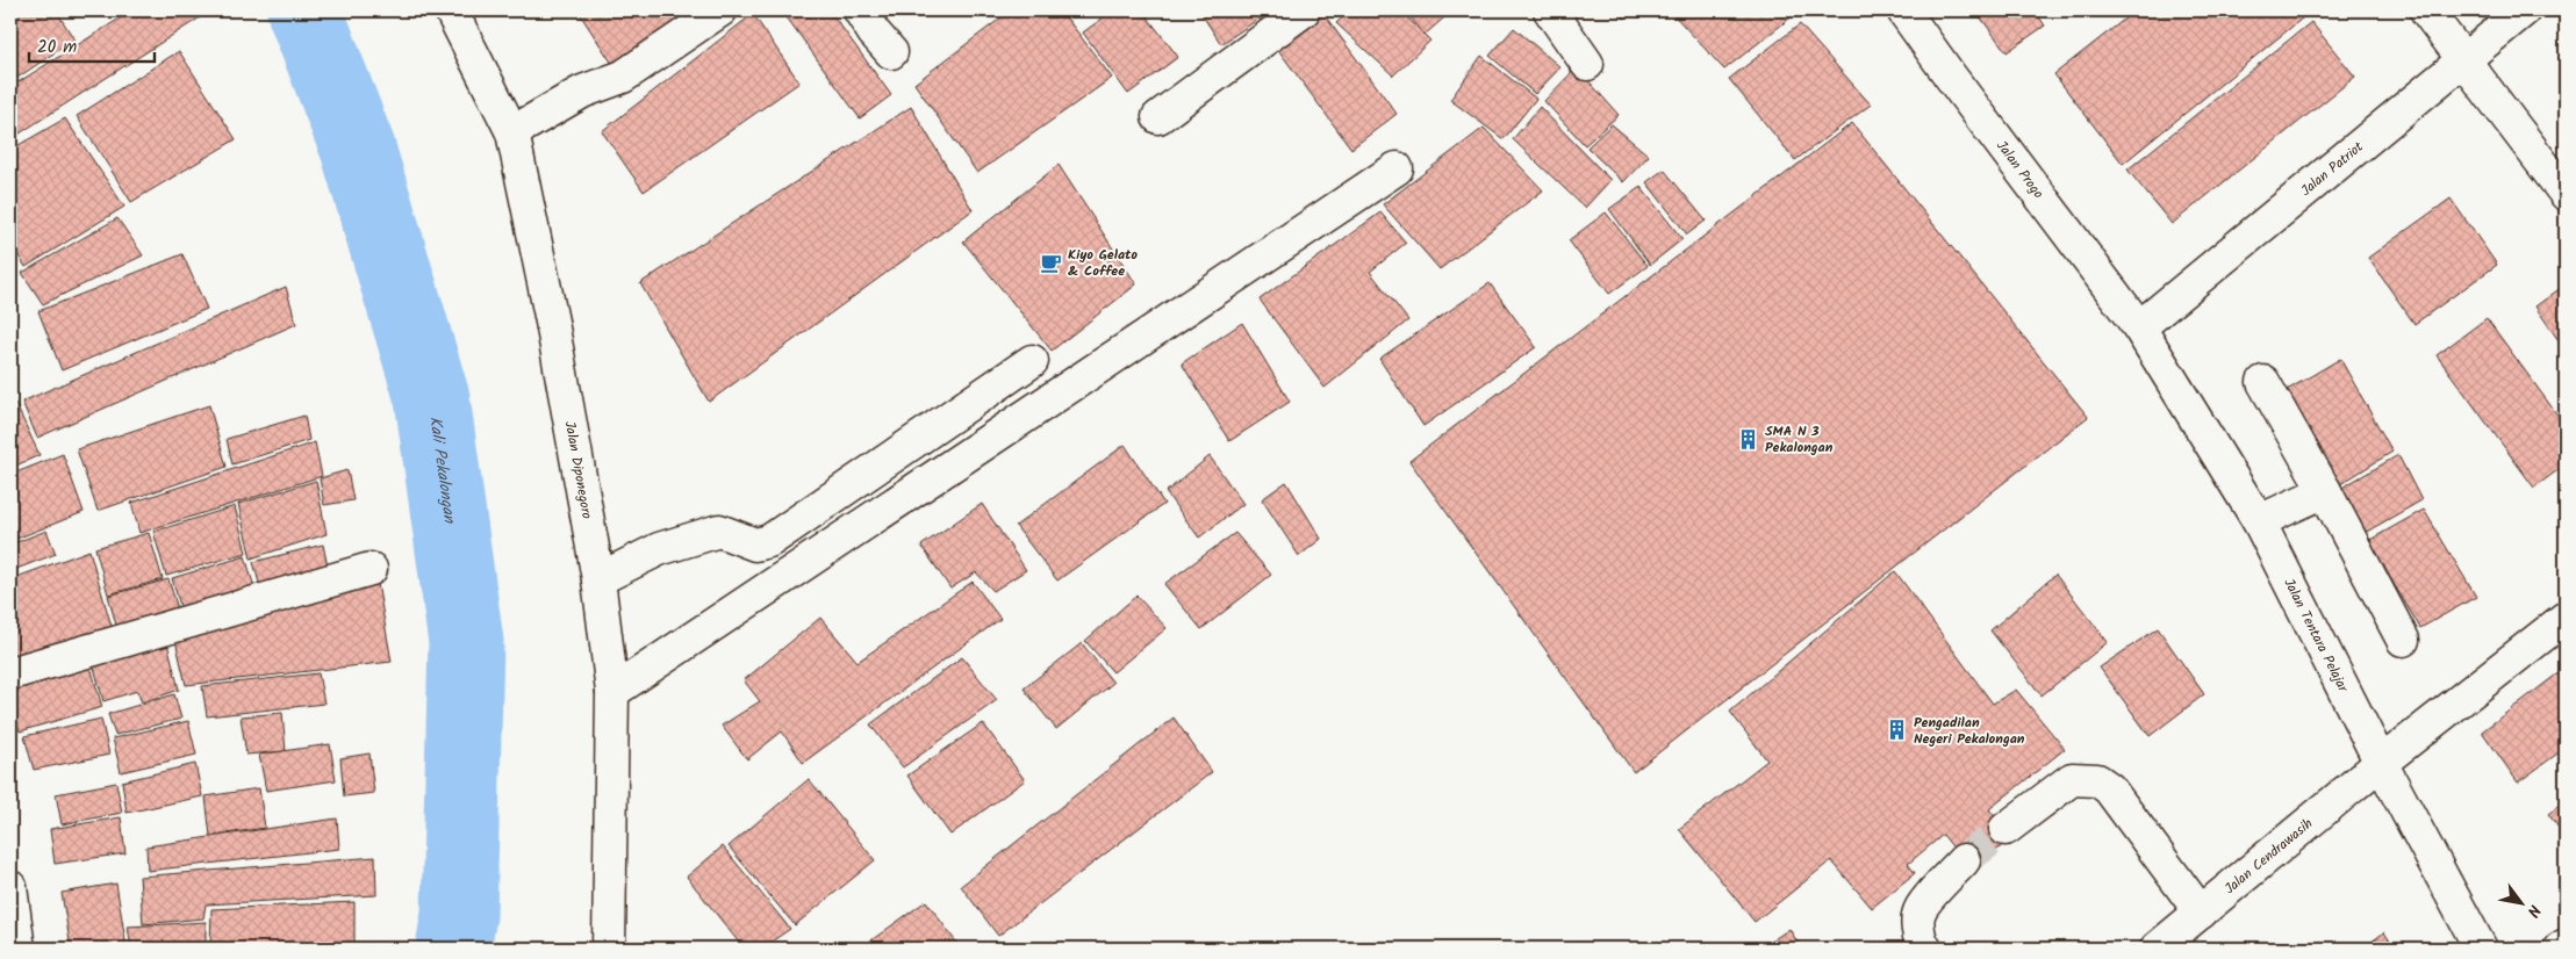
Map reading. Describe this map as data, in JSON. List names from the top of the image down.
{
  "streets": {
    "street": [
      "Jalan Patriot",
      "Jalan Progo",
      "Jalan Diponegoro",
      "Jalan Tentara Pelajar",
      "Jalan Cendrawasih"
    ]
  },
  "crossings": [
    ["Jalan Patriot", "Jalan Progo"],
    ["Jalan Patriot", "Jalan Tentara Pelajar"],
    ["Jalan Progo", "Jalan Tentara Pelajar"],
    ["Jalan Tentara Pelajar", "Jalan Cendrawasih"]
  ],
  "water": ["Kali Pekalongan"],
  "places": {
    "cafe": ["Kiyo Gelato & Coffee"],
    "building": ["SMA N 3 Pekalongan", "Pengadilan Negeri Pekalongan"]
  },
  "scale_bar": "20 m",
  "north": "bottom right"
}
